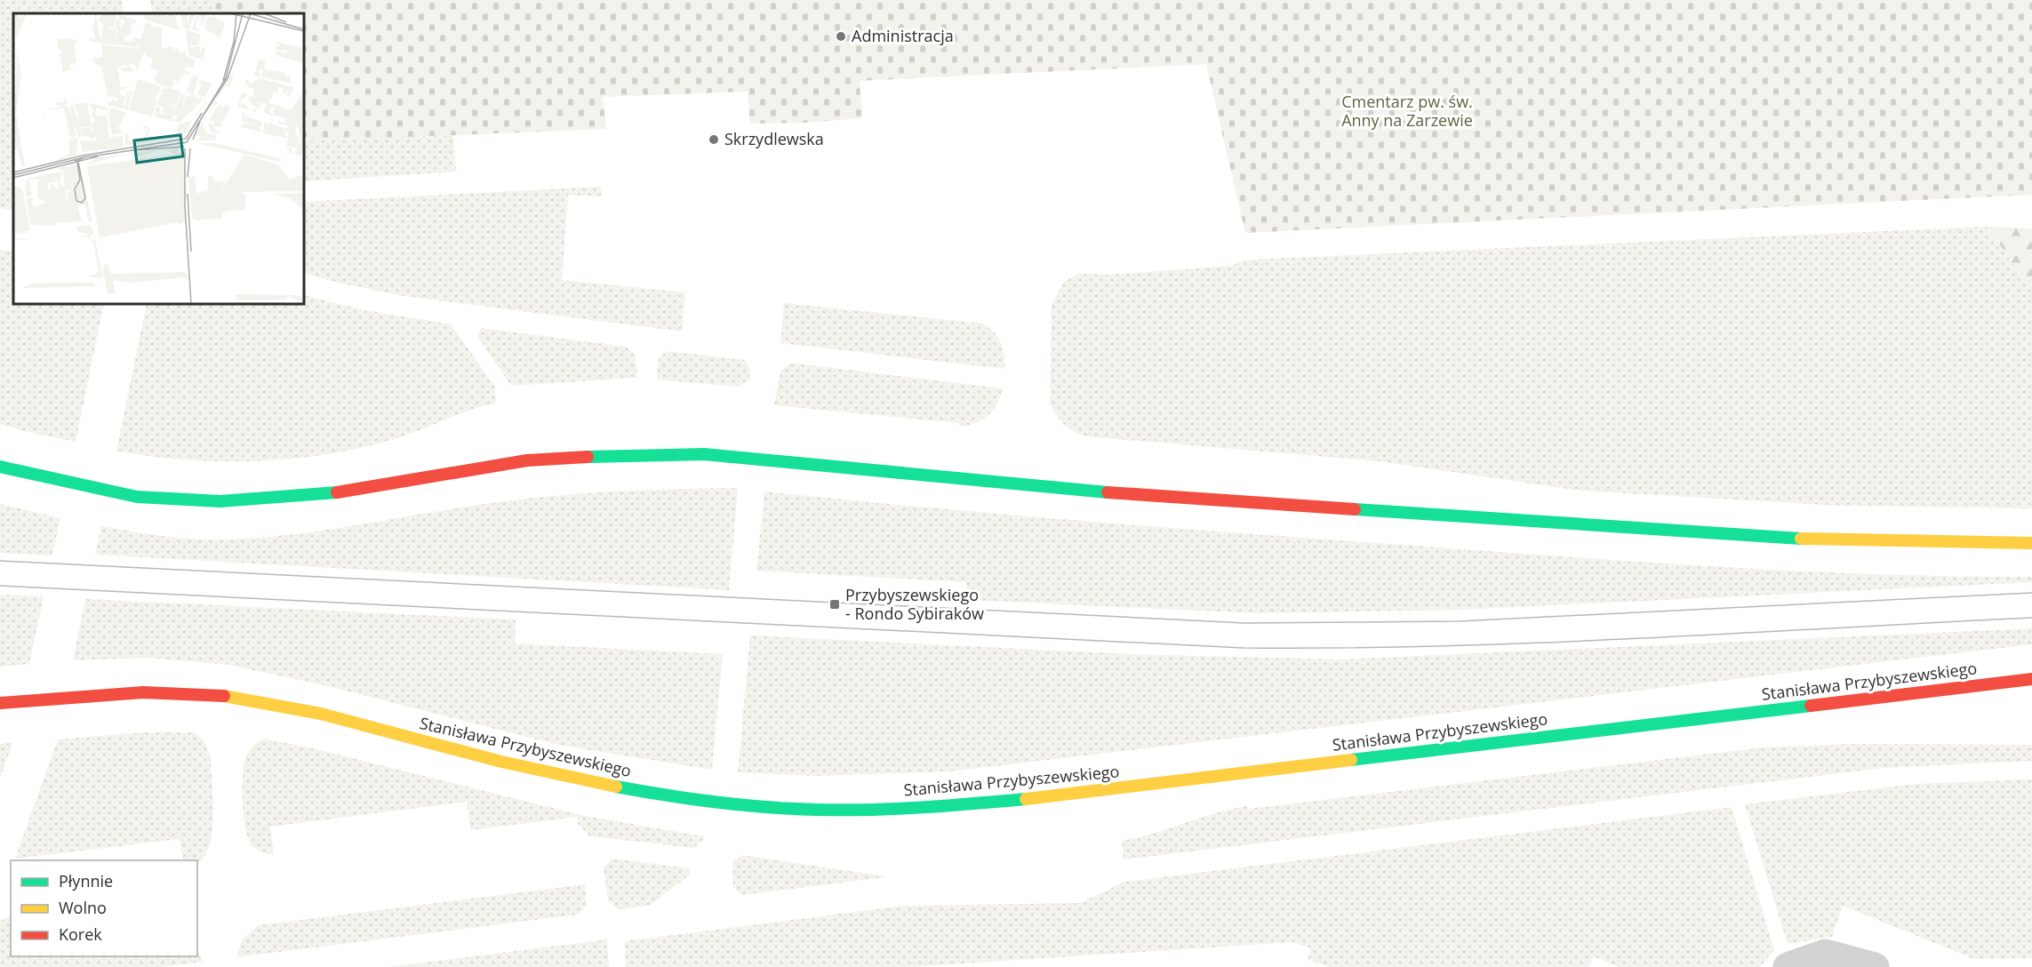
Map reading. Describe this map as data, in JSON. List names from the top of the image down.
{
  "streets": {
    "main road": ["Stanisława Przybyszewskiego"]
  },
  "parks": ["Cmentarz pw. św. Anny na Zarzewie"],
  "places": {
    "other": ["Administracja", "Skrzydlewska"],
    "transit": ["Przybyszewskiego - Rondo Sybiraków"]
  },
  "legend": ["Płynnie", "Wolno", "Korek"]
}
